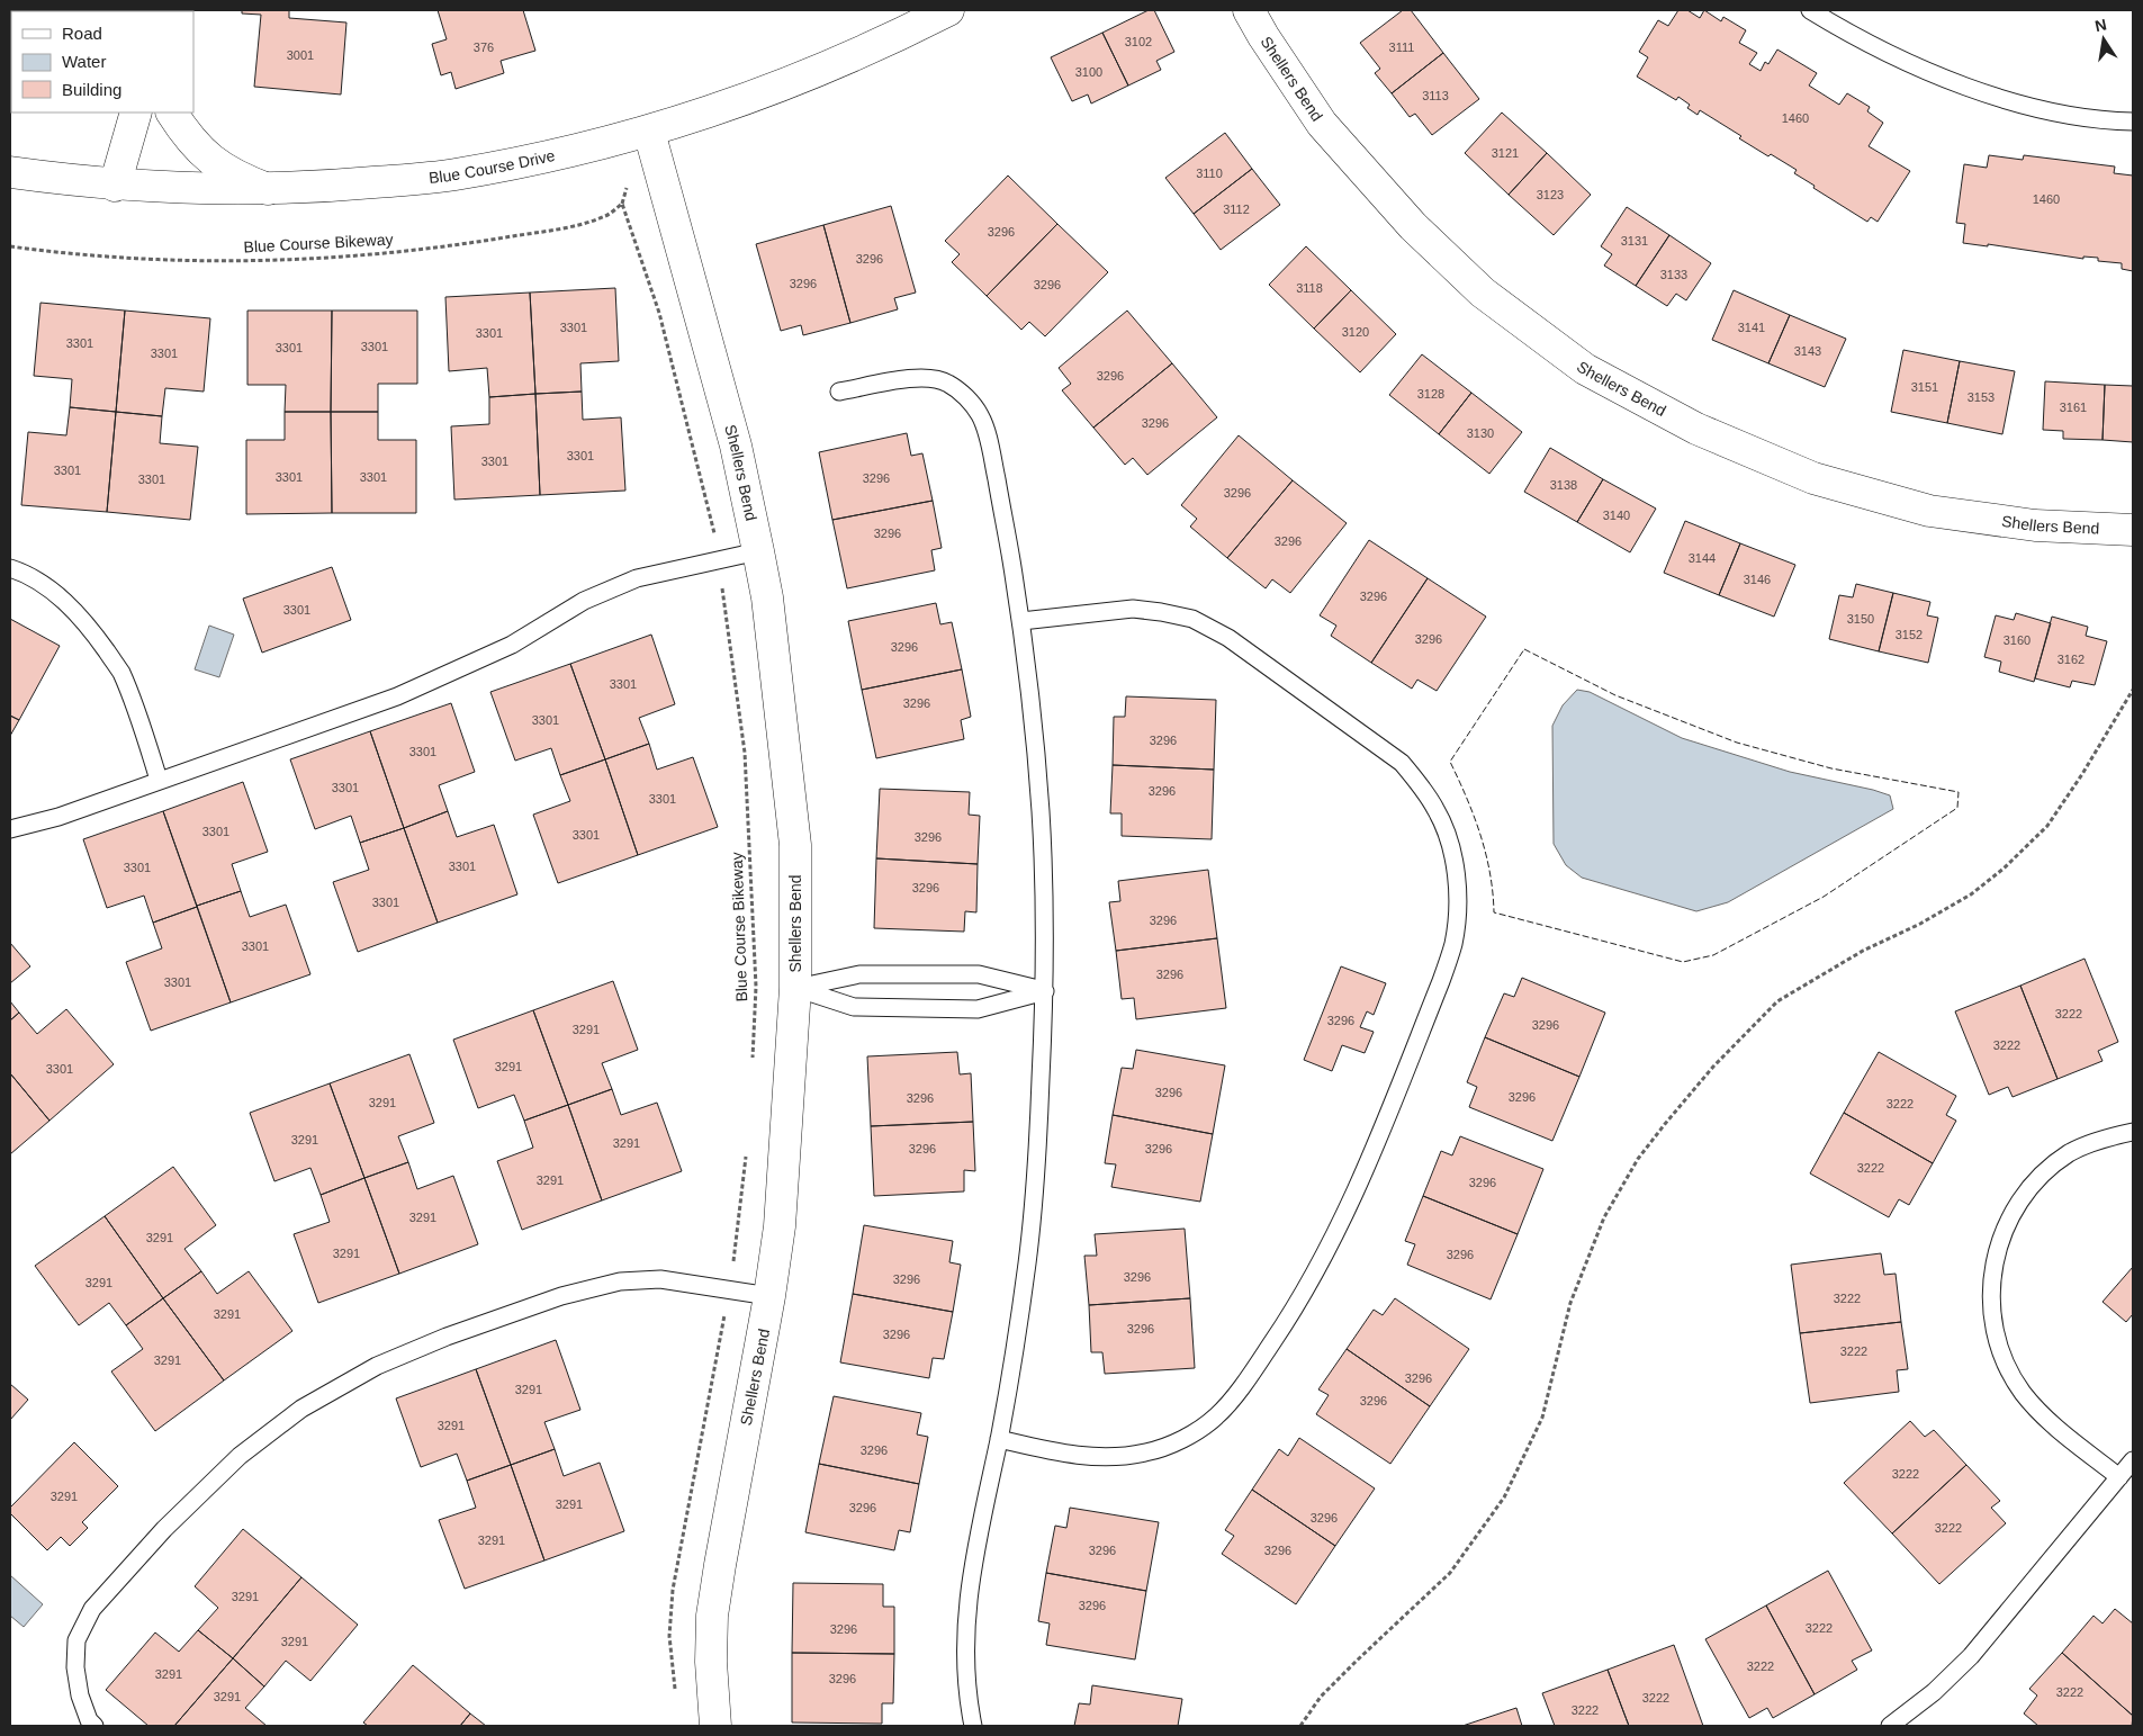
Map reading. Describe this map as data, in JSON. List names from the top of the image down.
{
  "streets": {
    "street": ["Shellers Bend", "Blue Course Drive"],
    "path": ["Blue Course Bikeway"]
  },
  "crossings": [
    ["Shellers Bend", "Blue Course Drive"]
  ],
  "house_numbers": [
    "3102",
    "376",
    "3111",
    "3001",
    "3100",
    "3113",
    "1460",
    "3121",
    "3110",
    "3123",
    "1460",
    "3112",
    "3296",
    "3131",
    "3296",
    "3133",
    "3296",
    "3296",
    "3118",
    "3301",
    "3141",
    "3120",
    "3301",
    "3301",
    "3301",
    "3301",
    "3143",
    "3301",
    "3296",
    "3151",
    "3128",
    "3153",
    "3161",
    "3296",
    "3130",
    "3301",
    "3301",
    "3301",
    "3301",
    "3301",
    "3296",
    "3301",
    "3138",
    "3296",
    "3140",
    "3296",
    "3296",
    "3144",
    "3146",
    "3296",
    "3301",
    "3150",
    "3152",
    "3296",
    "3160",
    "3296",
    "3162",
    "3301",
    "3296",
    "3301",
    "3296",
    "3301",
    "3301",
    "3296",
    "3301",
    "3301",
    "3301",
    "3296",
    "3301",
    "3301",
    "3296",
    "3301",
    "3296",
    "3301",
    "3296",
    "3301",
    "3222",
    "3296",
    "3296",
    "3291",
    "3222",
    "3291",
    "3301",
    "3296",
    "3296",
    "3296",
    "3291",
    "3222",
    "3291",
    "3291",
    "3296",
    "3296",
    "3222",
    "3291",
    "3296",
    "3291",
    "3291",
    "3291",
    "3296",
    "3296",
    "3296",
    "3291",
    "3222",
    "3291",
    "3296",
    "3296",
    "3222",
    "3291",
    "3296",
    "3291",
    "3296",
    "3291",
    "3296",
    "3222",
    "3291",
    "3291",
    "3296",
    "3296",
    "3222",
    "3291",
    "3296",
    "3296",
    "3291",
    "3296",
    "3222",
    "3296",
    "3291",
    "3222",
    "3291",
    "3296",
    "3222",
    "3291",
    "3222",
    "3222"
  ],
  "legend": ["Road", "Water", "Building"],
  "north": "top"
}
